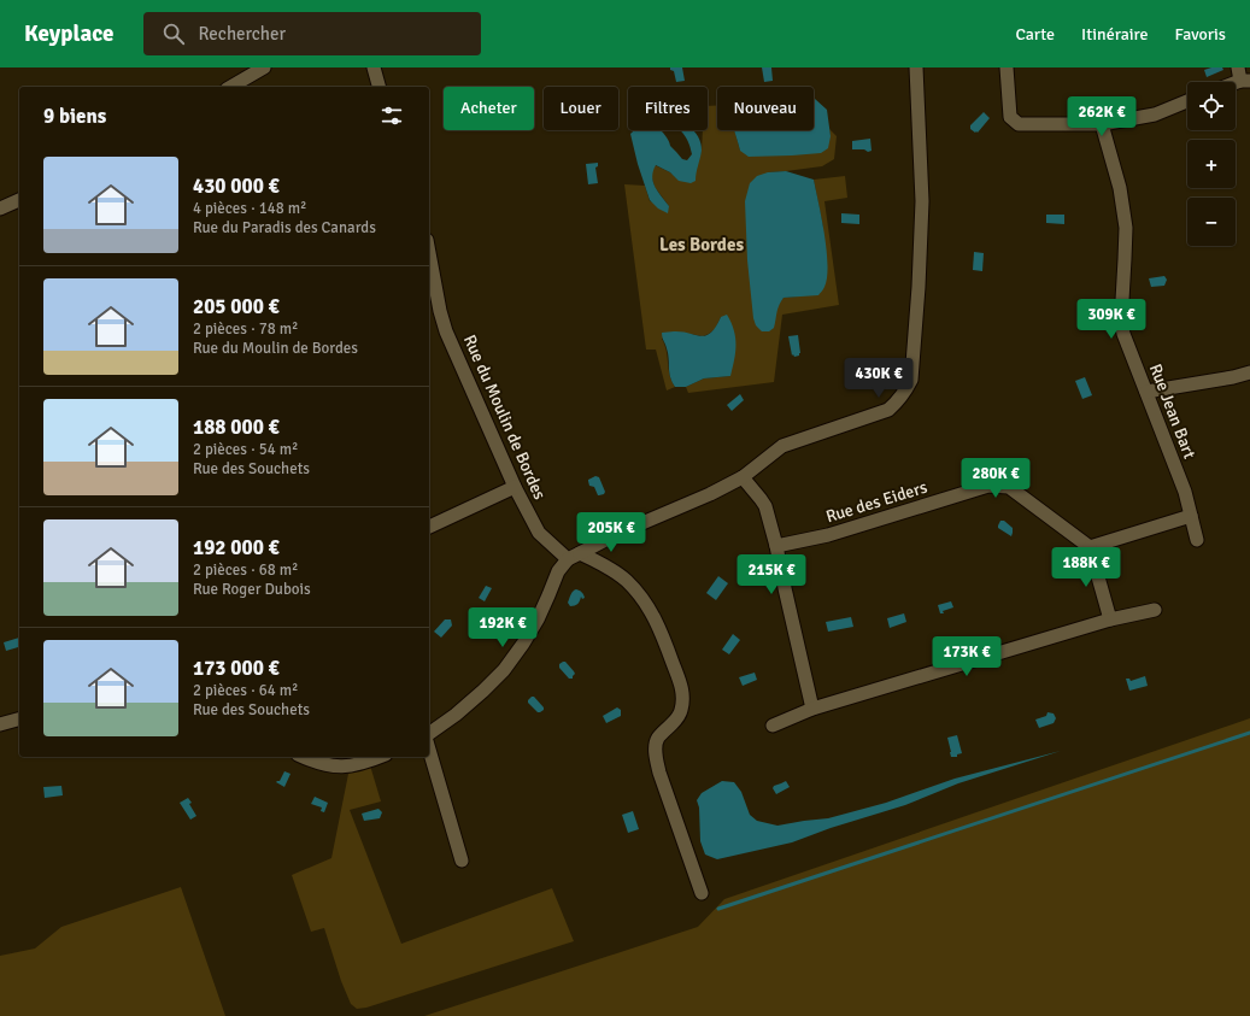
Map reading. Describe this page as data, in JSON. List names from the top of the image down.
{
  "streets": {
    "street": ["Rue Jean Bart", "Rue du Moulin de Bordes", "Rue des Eiders"]
  },
  "districts": ["Les Bordes"],
  "page": {
    "header": "Keyplace",
    "search": "Rechercher",
    "nav": ["Carte", "Itinéraire", "Favoris"],
    "map_buttons": ["+", "−"],
    "chip": [
      "Acheter",
      "Louer",
      "Filtres",
      "Nouveau"
    ],
    "heading": "9 biens",
    "price": [
      "262K €",
      "309K €",
      "430K €",
      "280K €",
      "205K €",
      "188K €",
      "215K €",
      "192K €",
      "173K €"
    ],
    "list": [
      {
        "name": "430 000 €",
        "note": "4 pièces · 148 m² · Rue du Paradis des Canards"
      },
      {
        "name": "205 000 €",
        "note": "2 pièces · 78 m² · Rue du Moulin de Bordes"
      },
      {
        "name": "188 000 €",
        "note": "2 pièces · 54 m² · Rue des Souchets"
      },
      {
        "name": "192 000 €",
        "note": "2 pièces · 68 m² · Rue Roger Dubois"
      },
      {
        "name": "173 000 €",
        "note": "2 pièces · 64 m² · Rue des Souchets"
      }
    ]
  }
}
